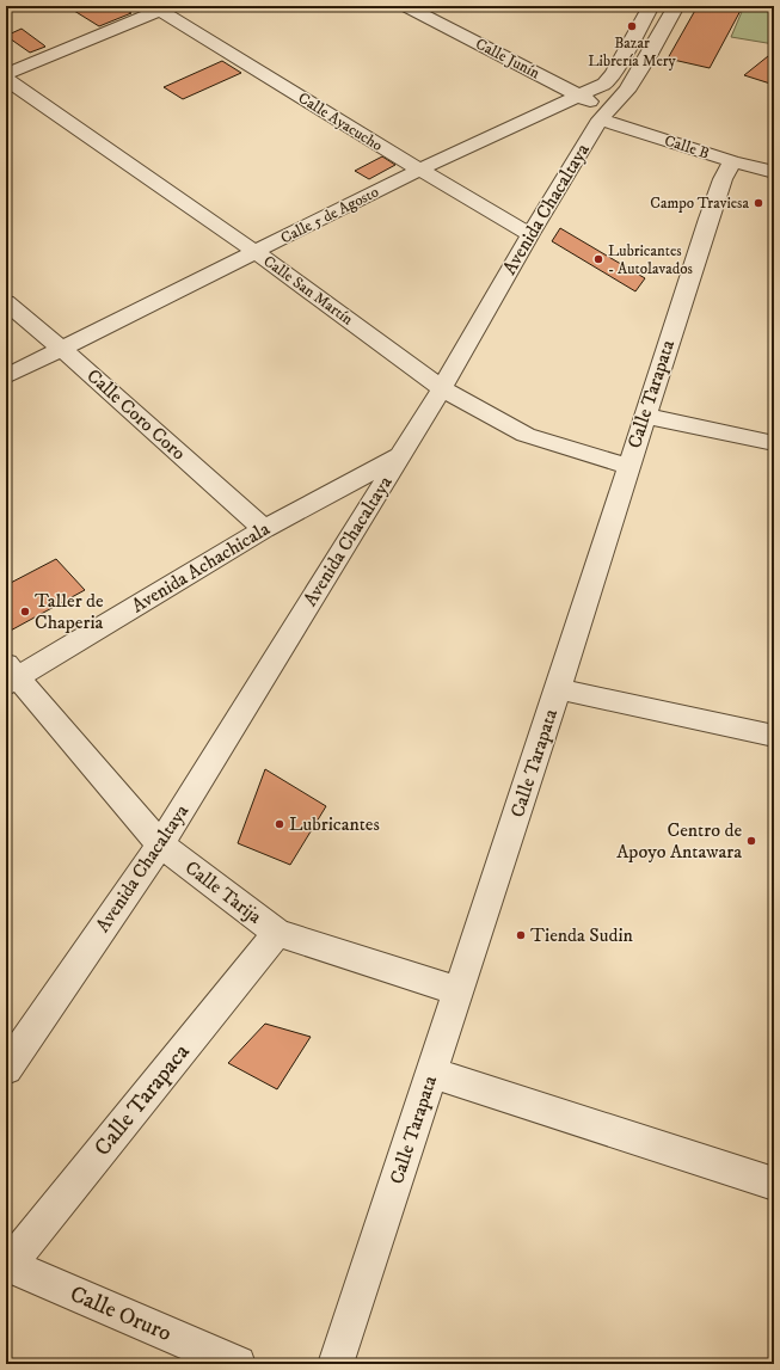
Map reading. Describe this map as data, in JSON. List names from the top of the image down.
{
  "streets": {
    "street": [
      "Calle Junín",
      "Calle Ayacucho",
      "Calle B",
      "Avenida Chacaltaya",
      "Calle 5 de Agosto",
      "Calle San Martín",
      "Calle Tarapata",
      "Calle Coro Coro",
      "Avenida Achachicala",
      "Calle Tarija",
      "Calle Tarapaca",
      "Calle Oruro"
    ]
  },
  "crossings": [
    ["Calle Junín", "Calle B"],
    ["Calle Junín", "Avenida Chacaltaya"],
    ["Calle Junín", "Calle 5 de Agosto"],
    ["Calle Ayacucho", "Avenida Chacaltaya"],
    ["Calle Ayacucho", "Calle 5 de Agosto"],
    ["Calle B", "Avenida Chacaltaya"],
    ["Calle B", "Calle Tarapata"],
    ["Avenida Chacaltaya", "Calle San Martín"],
    ["Avenida Chacaltaya", "Avenida Achachicala"],
    ["Avenida Chacaltaya", "Calle Tarija"],
    ["Calle 5 de Agosto", "Calle San Martín"],
    ["Calle 5 de Agosto", "Calle Coro Coro"],
    ["Calle San Martín", "Calle Tarapata"],
    ["Calle Tarapata", "Calle Tarija"],
    ["Calle Coro Coro", "Avenida Achachicala"],
    ["Avenida Achachicala", "Calle Tarija"],
    ["Calle Tarija", "Calle Tarapaca"],
    ["Calle Tarapaca", "Calle Oruro"]
  ],
  "places": [
    "Bazar Librería Mery",
    "Campo Traviesa",
    "Lubricantes - Autolavados",
    "Taller de Chaperia",
    "Lubricantes",
    "Centro de Apoyo Antawara",
    "Tienda Sudin"
  ]
}
